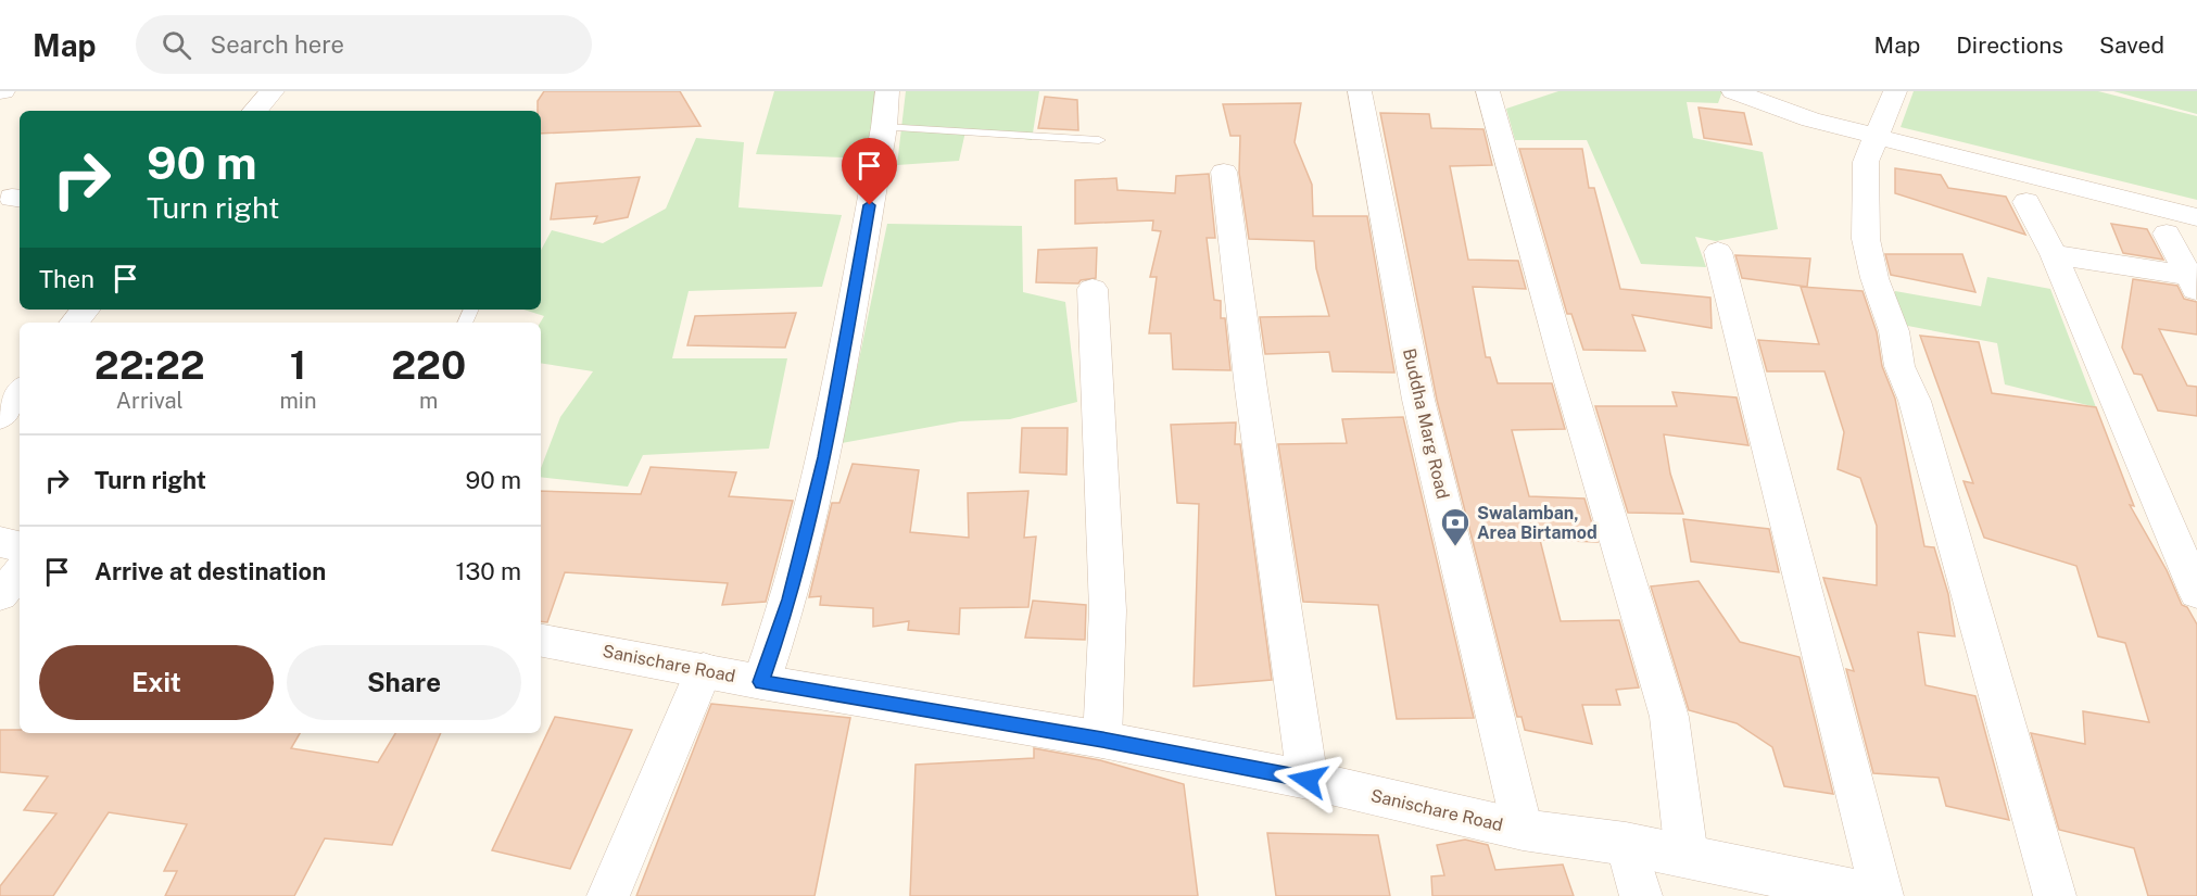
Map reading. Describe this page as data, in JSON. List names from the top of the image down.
{
  "streets": {
    "street": ["Buddha Marg Road", "Sanischare Road"]
  },
  "crossings": [
    ["Buddha Marg Road", "Sanischare Road"]
  ],
  "places": {
    "bank": ["Swalamban, Area Birtamod"]
  },
  "page": {
    "header": "Map",
    "search": "Search here",
    "nav": ["Map", "Directions", "Saved"],
    "turn": ["90 m", "Turn right"],
    "then": "Then",
    "eta": [
      "22:22",
      "Arrival",
      "1",
      "min",
      "220",
      "m"
    ],
    "list": [
      {
        "name": "Turn right",
        "value": "90 m"
      },
      {
        "name": "Arrive at destination",
        "value": "130 m"
      }
    ],
    "buttons": ["Exit", "Share"]
  }
}
